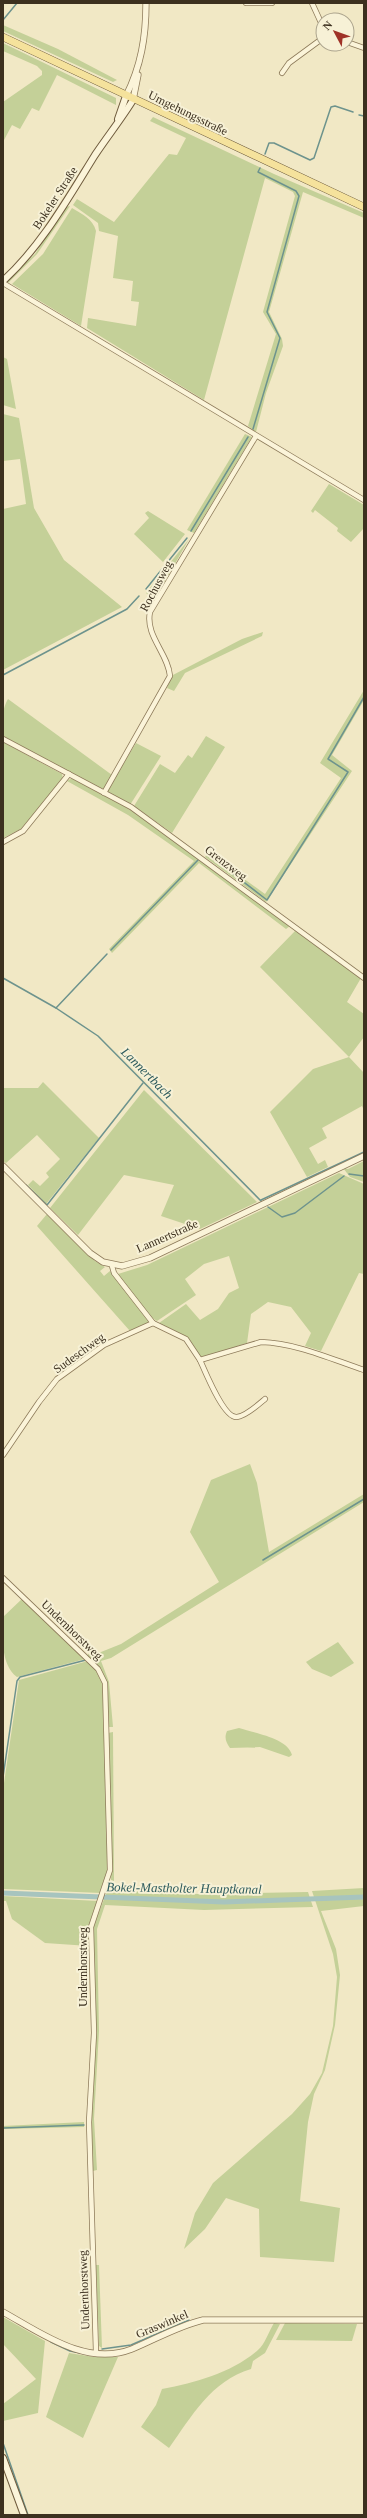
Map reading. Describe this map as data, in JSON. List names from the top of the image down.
{
  "streets": {
    "main road": ["Umgehungsstraße", "Bokeler Straße"],
    "street": [
      "Rochusweg",
      "Grenzweg",
      "Lannertstraße",
      "Sudeschweg",
      "Undernhorstweg",
      "Graswinkel"
    ]
  },
  "crossings": [
    ["Umgehungsstraße", "Bokeler Straße"],
    ["Rochusweg", "Grenzweg"],
    ["Undernhorstweg", "Graswinkel"]
  ],
  "water": ["Lannertbach", "Bokel-Mastholter Hauptkanal"],
  "north": "top left"
}
